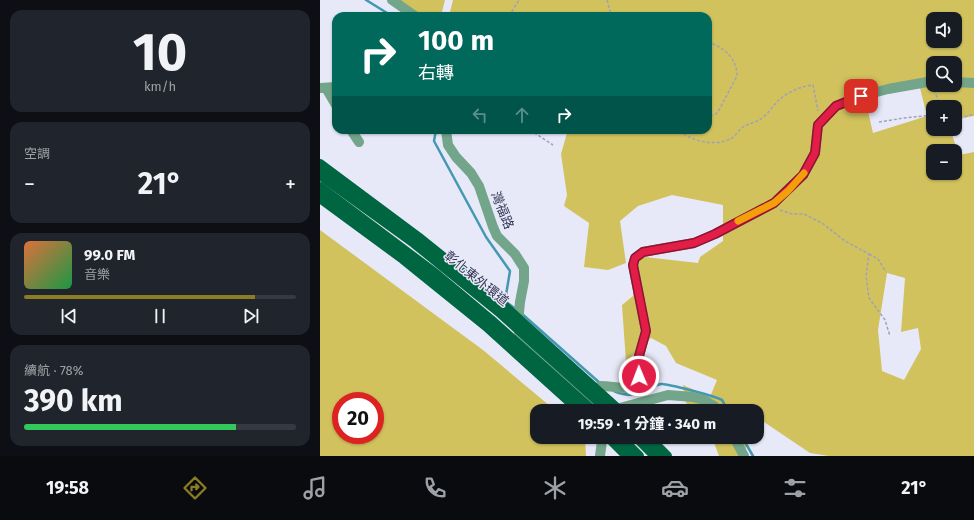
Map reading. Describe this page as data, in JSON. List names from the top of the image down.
{
  "streets": {
    "main road": ["彰化東外環道"],
    "street": ["灣福路"]
  },
  "page": {
    "tile": [
      ["10", "km/h"],
      "空調",
      ["續航 · 78%", "390 km"]
    ],
    "map_buttons": ["+", "−"],
    "turn": ["100 m", "右轉"],
    "heat": ["−", "21°", "+"],
    "song": ["99.0 FM", "音樂"],
    "limit": "20",
    "trip": "19:59 · 1 分鐘 · 340 m",
    "tabs": ["19:58", "21°"]
  }
}
